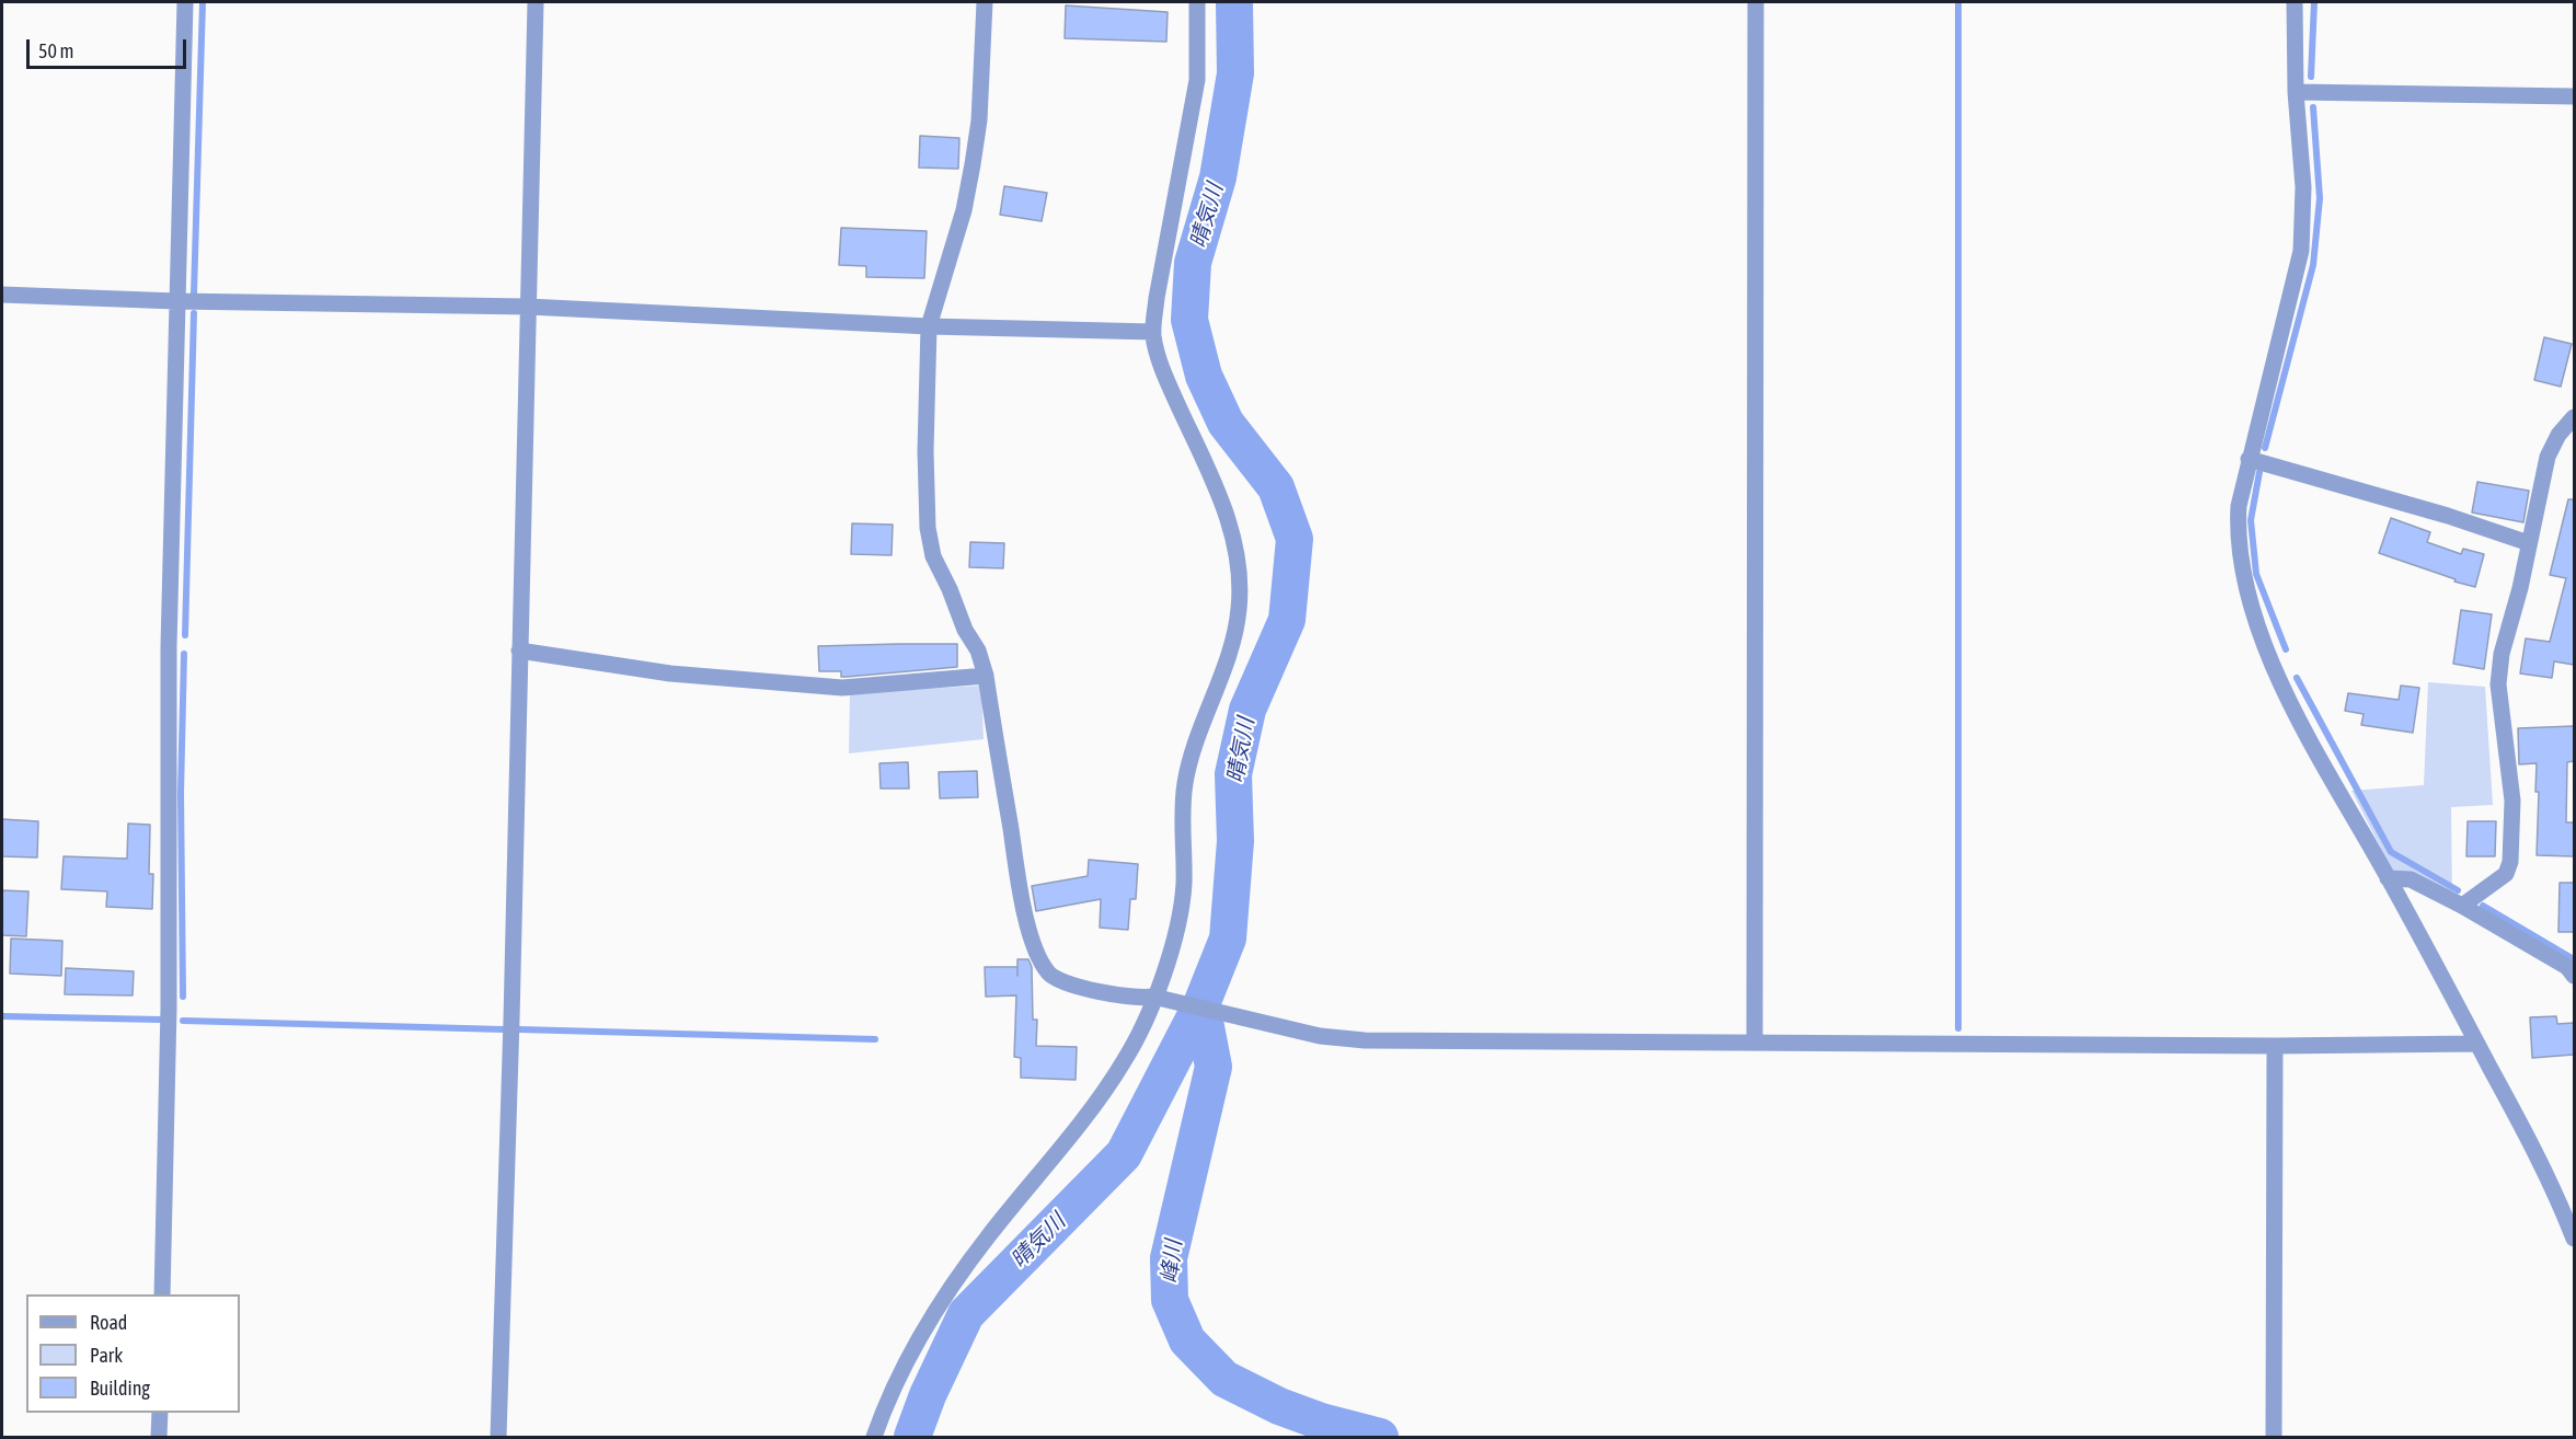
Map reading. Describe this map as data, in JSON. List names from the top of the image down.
{
  "water": ["晴気川", "峰川"],
  "legend": ["Road", "Park", "Building"],
  "scale_bar": "50 m"
}
